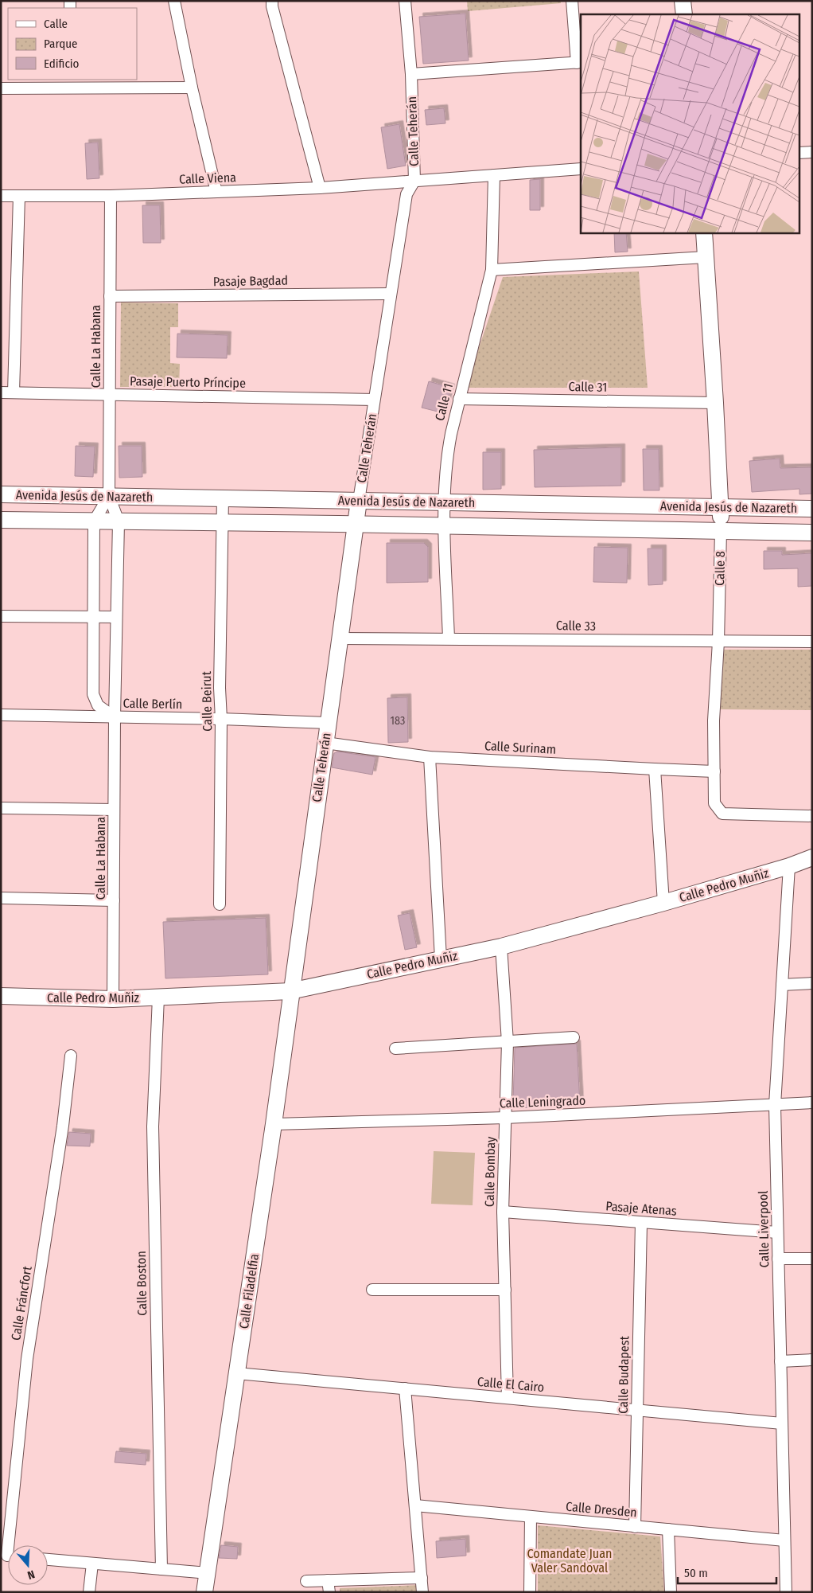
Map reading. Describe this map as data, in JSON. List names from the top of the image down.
{
  "streets": {
    "street": [
      "Calle Teherán",
      "Calle Viena",
      "Pasaje Bagdad",
      "Calle La Habana",
      "Pasaje Puerto Príncipe",
      "Calle 31",
      "Calle 11",
      "Avenida Jesús de Nazareth",
      "Calle 8",
      "Calle 33",
      "Calle Beirut",
      "Calle Berlín",
      "Calle Surinam",
      "Calle Pedro Muñiz",
      "Calle Leningrado",
      "Calle Bombay",
      "Pasaje Atenas",
      "Calle Liverpool",
      "Calle Boston",
      "Calle Filadelfia",
      "Calle Fráncfort",
      "Calle Budapest",
      "Calle El Cairo",
      "Calle Dresden"
    ]
  },
  "crossings": [
    ["Calle Teherán", "Calle Viena"],
    ["Calle Teherán", "Pasaje Bagdad"],
    ["Calle Teherán", "Pasaje Puerto Príncipe"],
    ["Calle Teherán", "Avenida Jesús de Nazareth"],
    ["Calle Teherán", "Calle 33"],
    ["Calle Teherán", "Calle Berlín"],
    ["Calle Teherán", "Calle Surinam"],
    ["Calle Teherán", "Calle Pedro Muñiz"],
    ["Calle Teherán", "Calle Filadelfia"],
    ["Calle Viena", "Calle La Habana"],
    ["Calle Viena", "Calle 11"],
    ["Pasaje Bagdad", "Calle La Habana"],
    ["Calle La Habana", "Pasaje Puerto Príncipe"],
    ["Calle La Habana", "Avenida Jesús de Nazareth"],
    ["Calle La Habana", "Calle Berlín"],
    ["Calle La Habana", "Calle Pedro Muñiz"],
    ["Calle 31", "Calle 11"],
    ["Calle 31", "Calle 8"],
    ["Calle 11", "Avenida Jesús de Nazareth"],
    ["Calle 11", "Calle 33"],
    ["Avenida Jesús de Nazareth", "Calle 8"],
    ["Avenida Jesús de Nazareth", "Calle Beirut"],
    ["Calle 8", "Calle 33"],
    ["Calle 8", "Calle Surinam"],
    ["Calle Beirut", "Calle Berlín"],
    ["Calle Pedro Muñiz", "Calle Bombay"],
    ["Calle Pedro Muñiz", "Calle Liverpool"],
    ["Calle Pedro Muñiz", "Calle Boston"],
    ["Calle Pedro Muñiz", "Calle Filadelfia"],
    ["Calle Leningrado", "Calle Bombay"],
    ["Calle Leningrado", "Calle Liverpool"],
    ["Calle Leningrado", "Calle Filadelfia"],
    ["Calle Bombay", "Pasaje Atenas"],
    ["Calle Bombay", "Calle El Cairo"],
    ["Pasaje Atenas", "Calle Liverpool"],
    ["Pasaje Atenas", "Calle Budapest"],
    ["Calle Liverpool", "Calle El Cairo"],
    ["Calle Liverpool", "Calle Dresden"],
    ["Calle Filadelfia", "Calle El Cairo"],
    ["Calle Budapest", "Calle El Cairo"],
    ["Calle Budapest", "Calle Dresden"]
  ],
  "parks": ["Comandate Juan Valer Sandoval"],
  "house_numbers": ["183"],
  "legend": ["Calle", "Parque", "Edificio"],
  "scale_bar": "50 m",
  "north": "bottom"
}
